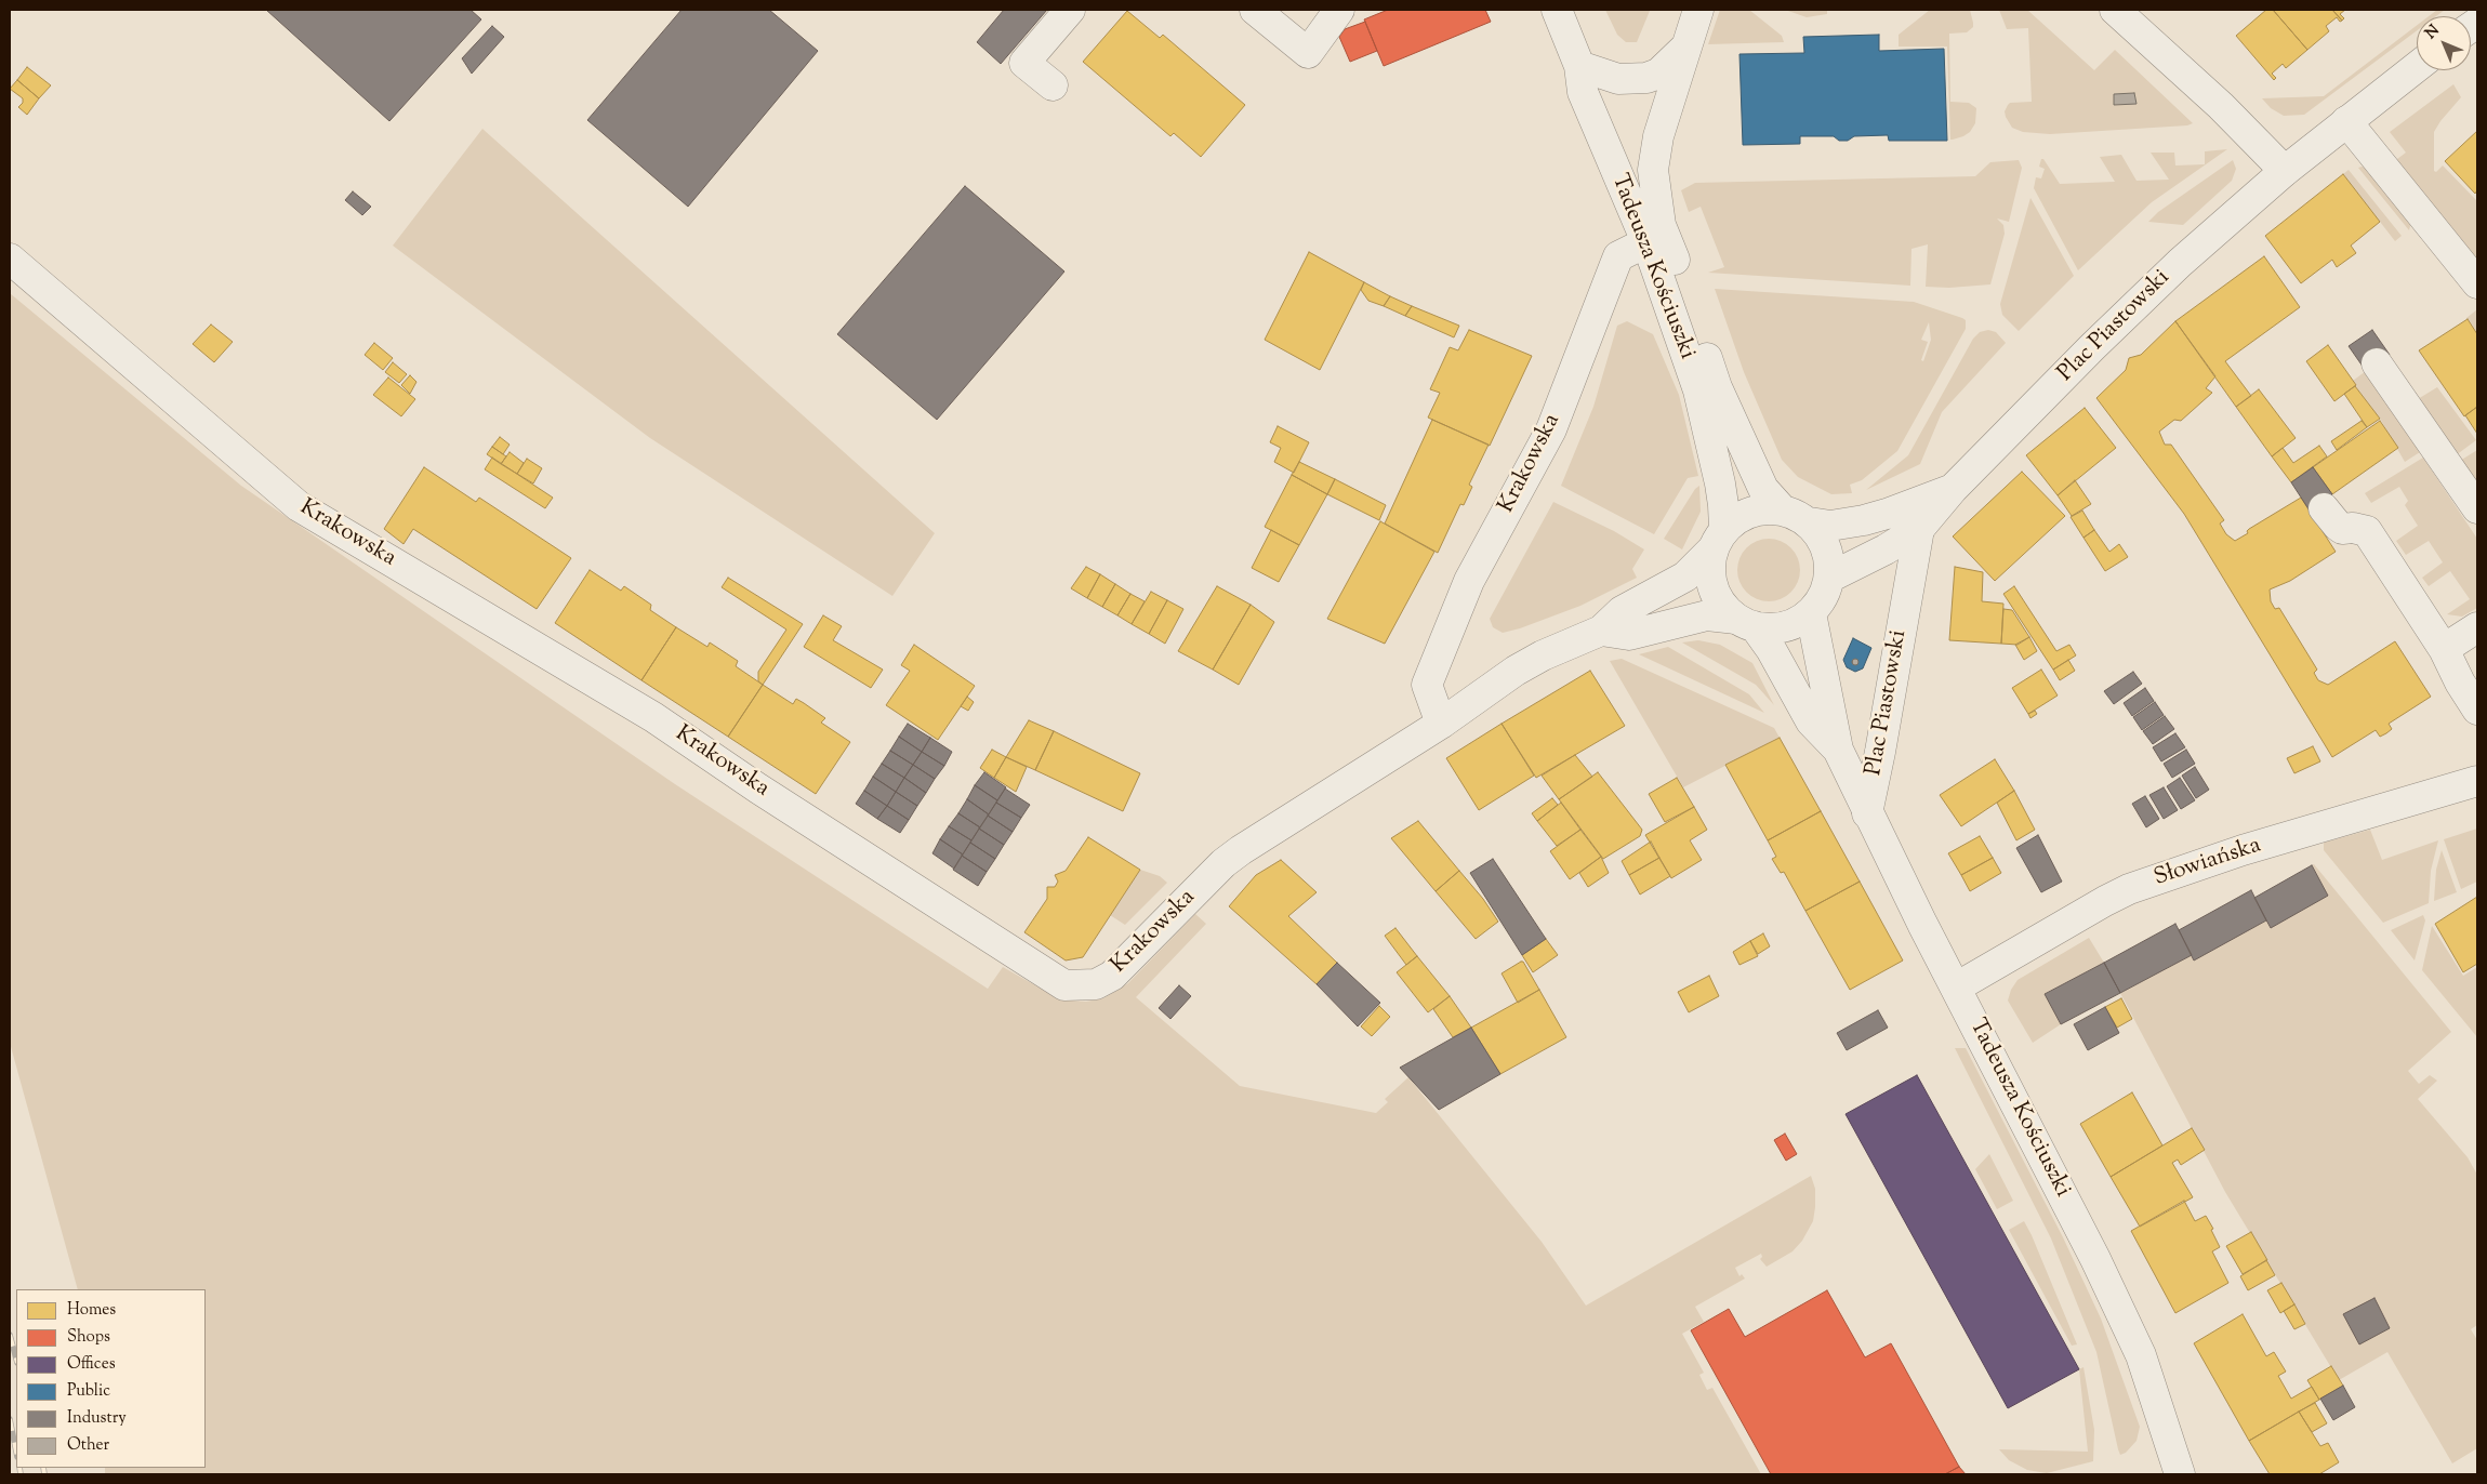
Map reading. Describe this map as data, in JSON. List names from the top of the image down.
{
  "streets": {
    "street": [
      "Tadeusza Kościuszki",
      "Plac Piastowski",
      "Krakowska",
      "Słowiańska"
    ]
  },
  "crossings": [
    ["Tadeusza Kościuszki", "Plac Piastowski"],
    ["Tadeusza Kościuszki", "Krakowska"],
    ["Tadeusza Kościuszki", "Słowiańska"],
    ["Plac Piastowski", "Krakowska"]
  ],
  "legend": [
    "Homes",
    "Shops",
    "Offices",
    "Public",
    "Industry",
    "Other"
  ],
  "north": "top left"
}
